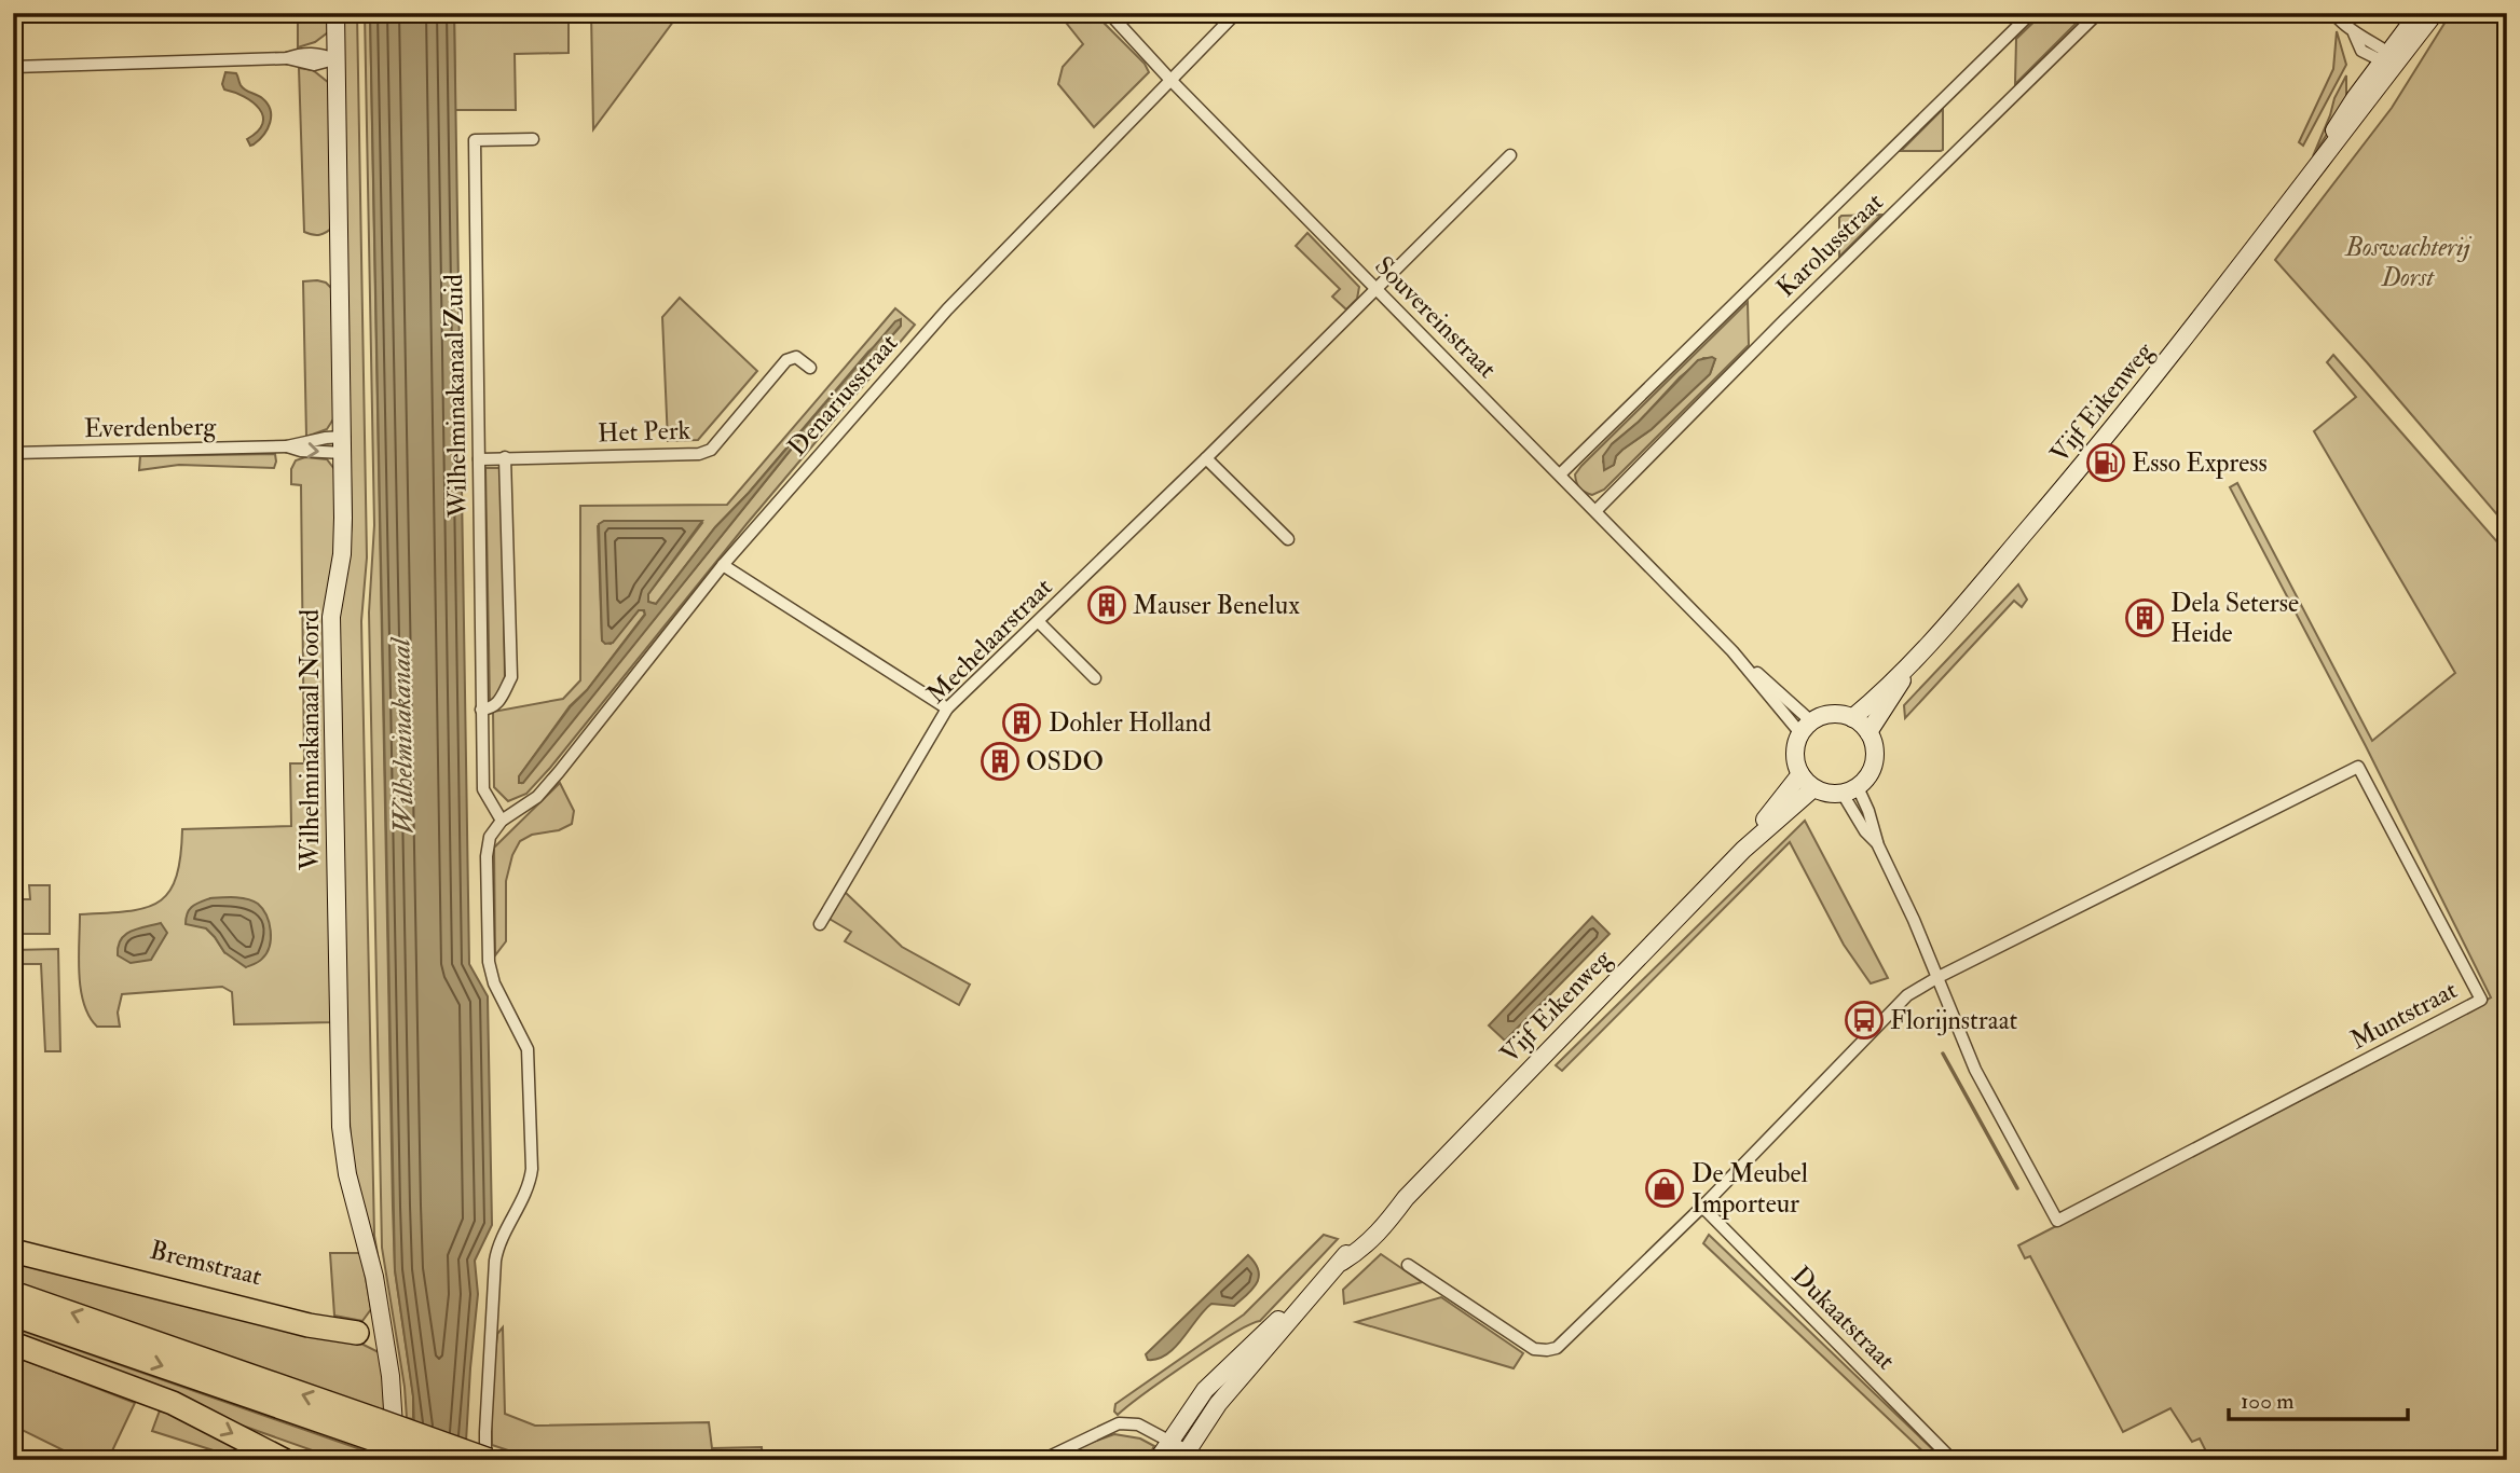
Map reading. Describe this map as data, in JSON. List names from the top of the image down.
{
  "streets": {
    "main road": ["Vijf Eikenweg", "Wilhelminakanaal Noord"],
    "street": [
      "Karolusstraat",
      "Souvereinstraat",
      "Denariusstraat",
      "Wilhelminakanaal Zuid",
      "Everdenberg",
      "Het Perk",
      "Mechelaarstraat",
      "Muntstraat",
      "Bremstraat",
      "Dukaatstraat"
    ]
  },
  "crossings": [
    ["Karolusstraat", "Souvereinstraat"],
    ["Souvereinstraat", "Denariusstraat"],
    ["Souvereinstraat", "Vijf Eikenweg"],
    ["Souvereinstraat", "Mechelaarstraat"],
    ["Denariusstraat", "Wilhelminakanaal Zuid"],
    ["Wilhelminakanaal Zuid", "Het Perk"],
    ["Everdenberg", "Wilhelminakanaal Noord"]
  ],
  "water": ["Wilhelminakanaal"],
  "parks": ["Boswachterij Dorst"],
  "places": {
    "fuel station": ["Esso Express"],
    "building": [
      "Mauser Benelux",
      "Dela Seterse Heide",
      "Dohler Holland",
      "OSDO"
    ],
    "bus stop": ["Florijnstraat"],
    "shop": ["De Meubel Importeur"]
  },
  "scale_bar": "100 m"
}
